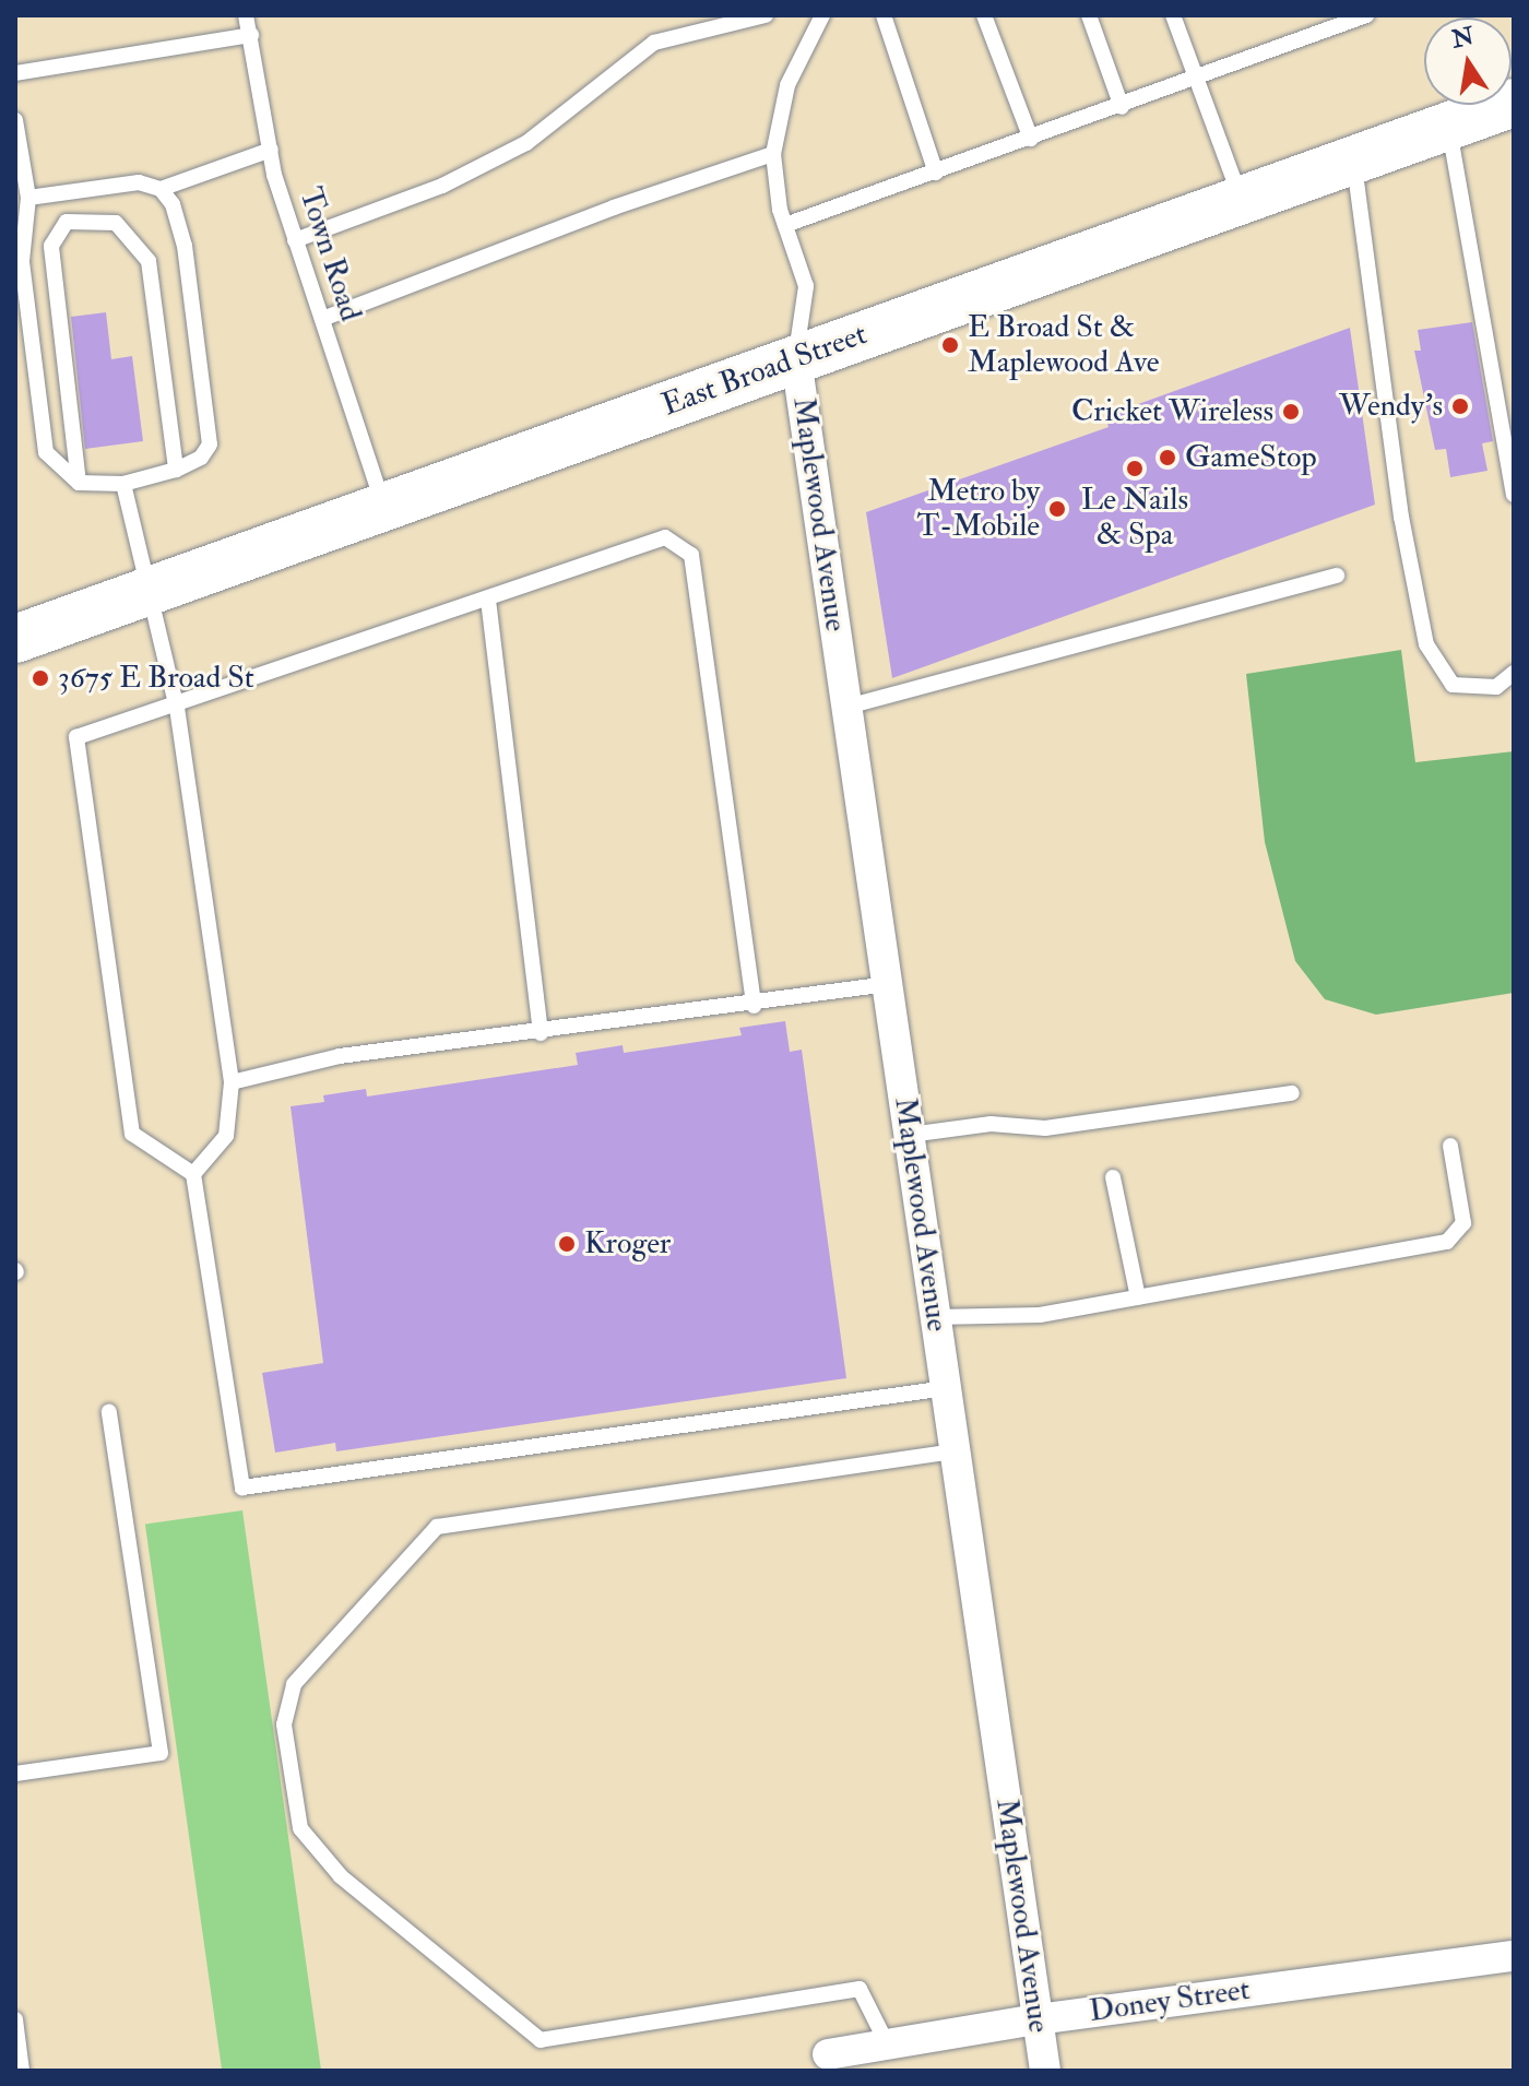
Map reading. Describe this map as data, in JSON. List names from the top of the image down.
{
  "streets": {
    "main road": ["East Broad Street"],
    "street": ["Maplewood Avenue", "Doney Street"],
    "lane": ["Town Road"]
  },
  "crossings": [
    ["Town Road", "East Broad Street"],
    ["East Broad Street", "Maplewood Avenue"],
    ["Maplewood Avenue", "Doney Street"]
  ],
  "places": [
    "E Broad St & Maplewood Ave",
    "Wendy's",
    "Cricket Wireless",
    "GameStop",
    "Le Nails & Spa",
    "Metro by T-Mobile",
    "3675 E Broad St",
    "Kroger"
  ],
  "north": "top"
}
